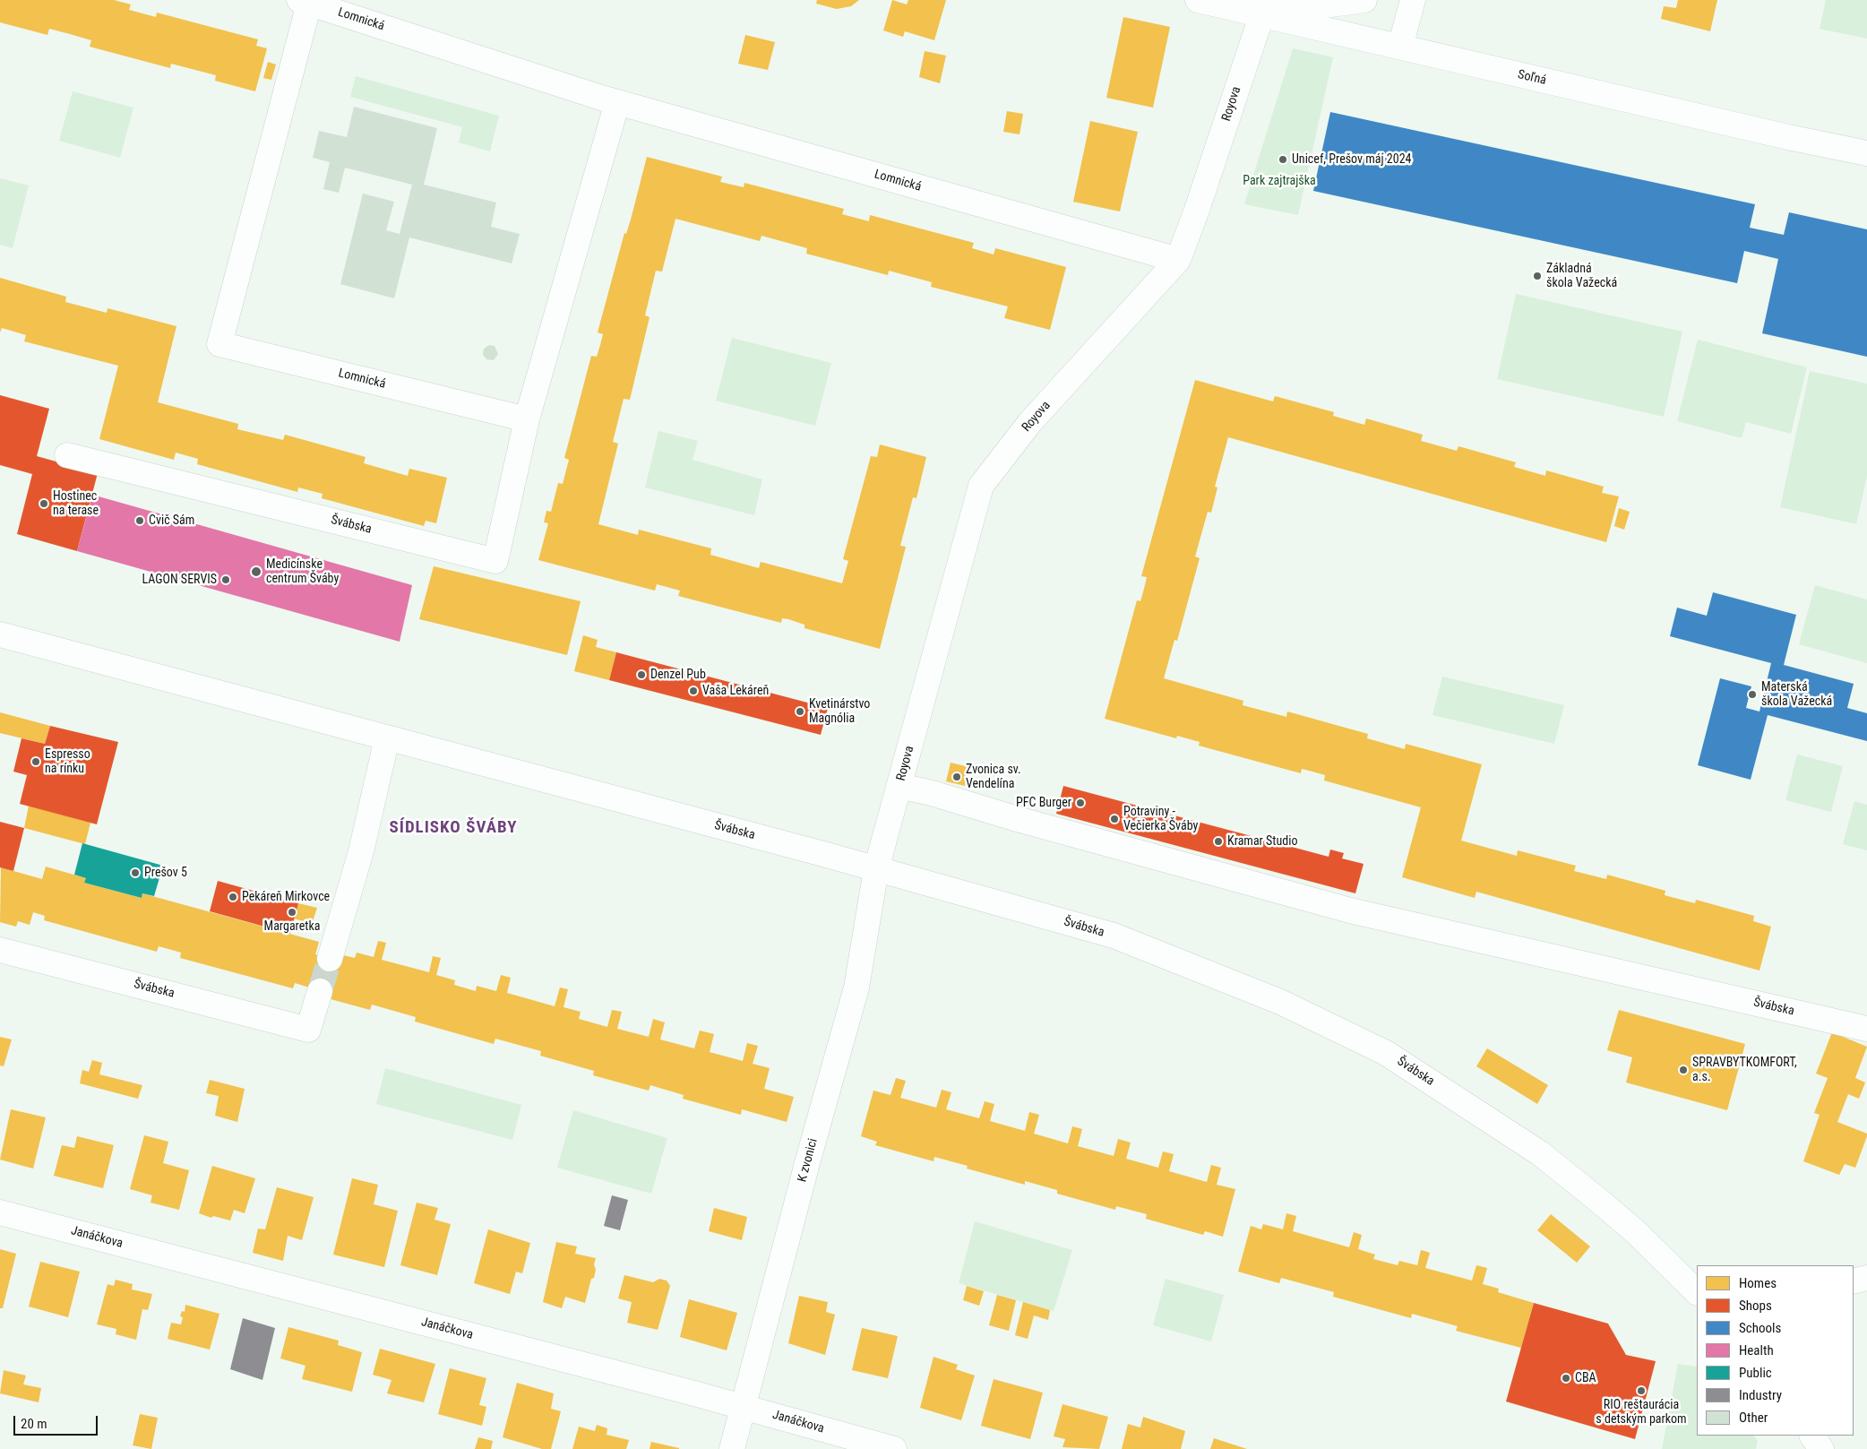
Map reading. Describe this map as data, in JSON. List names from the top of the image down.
{
  "streets": {
    "street": [
      "Lomnická",
      "Soľná",
      "Royova",
      "Švábska",
      "K zvonici",
      "Janáčkova"
    ]
  },
  "crossings": [
    ["Lomnická", "Royova"],
    ["Lomnická", "Švábska"],
    ["Soľná", "Royova"],
    ["Royova", "Švábska"],
    ["Royova", "K zvonici"],
    ["Švábska", "K zvonici"],
    ["K zvonici", "Janáčkova"]
  ],
  "districts": ["SÍDLISKO ŠVÁBY"],
  "parks": ["Park zajtrajška"],
  "places": [
    "Unicef, Prešov máj 2024",
    "Základná škola Važecká",
    "Hostinec na terase",
    "Cvič Sám",
    "Medicínske centrum Šváby",
    "LAGON SERVIS",
    "Denzel Pub",
    "Vaša Lekáreň",
    "Materská škola Važecká",
    "Kvetinárstvo Magnólia",
    "Espresso na rínku",
    "Zvonica sv. Vendelína",
    "PFC Burger",
    "Potraviny - Večierka Šváby",
    "Kramar Studio",
    "Prešov 5",
    "Pekáreň Mirkovce",
    "Margaretka",
    "SPRAVBYTKOMFORT, a.s.",
    "CBA",
    "RIO reštaurácia s detským parkom"
  ],
  "legend": [
    "Homes",
    "Shops",
    "Schools",
    "Health",
    "Public",
    "Industry",
    "Other"
  ],
  "scale_bar": "20 m"
}
